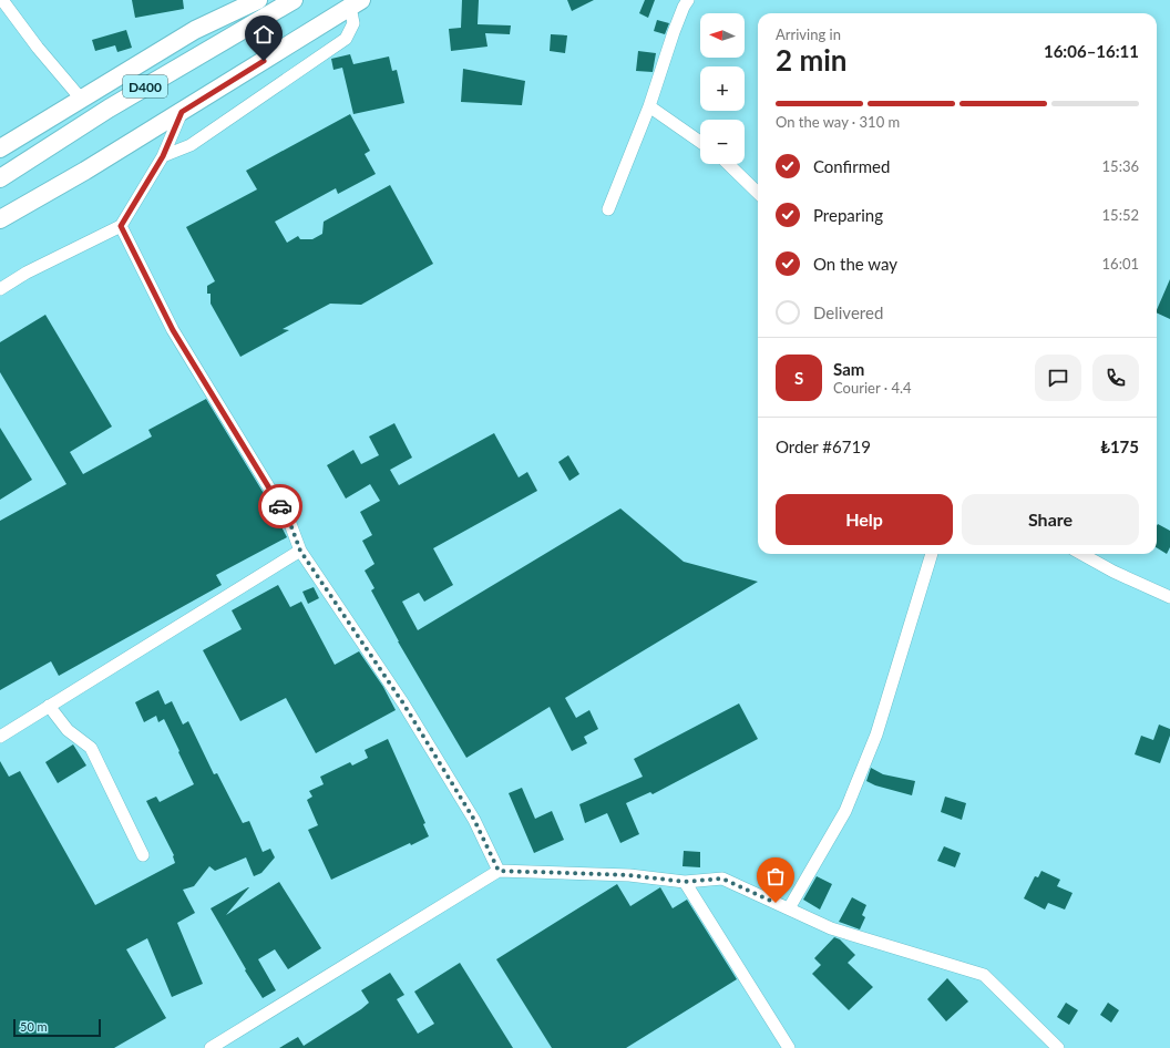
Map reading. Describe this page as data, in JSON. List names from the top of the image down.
{
  "streets": {
    "highway": ["D400"]
  },
  "scale_bar": "50 m",
  "north": "left",
  "page": {
    "map_buttons": ["+", "−"],
    "heading": ["2 min", "Arriving in", "16:06–16:11"],
    "panel": [
      "Sam",
      "Courier · 4.4",
      "Order #6719",
      "₺175"
    ],
    "bar": "On the way · 310 m",
    "list": [
      ["Confirmed", "15:36"],
      ["Preparing", "15:52"],
      ["On the way", "16:01"],
      "Delivered"
    ],
    "round": "S",
    "buttons": ["Help", "Share"],
    "scale": "50 m"
  }
}
